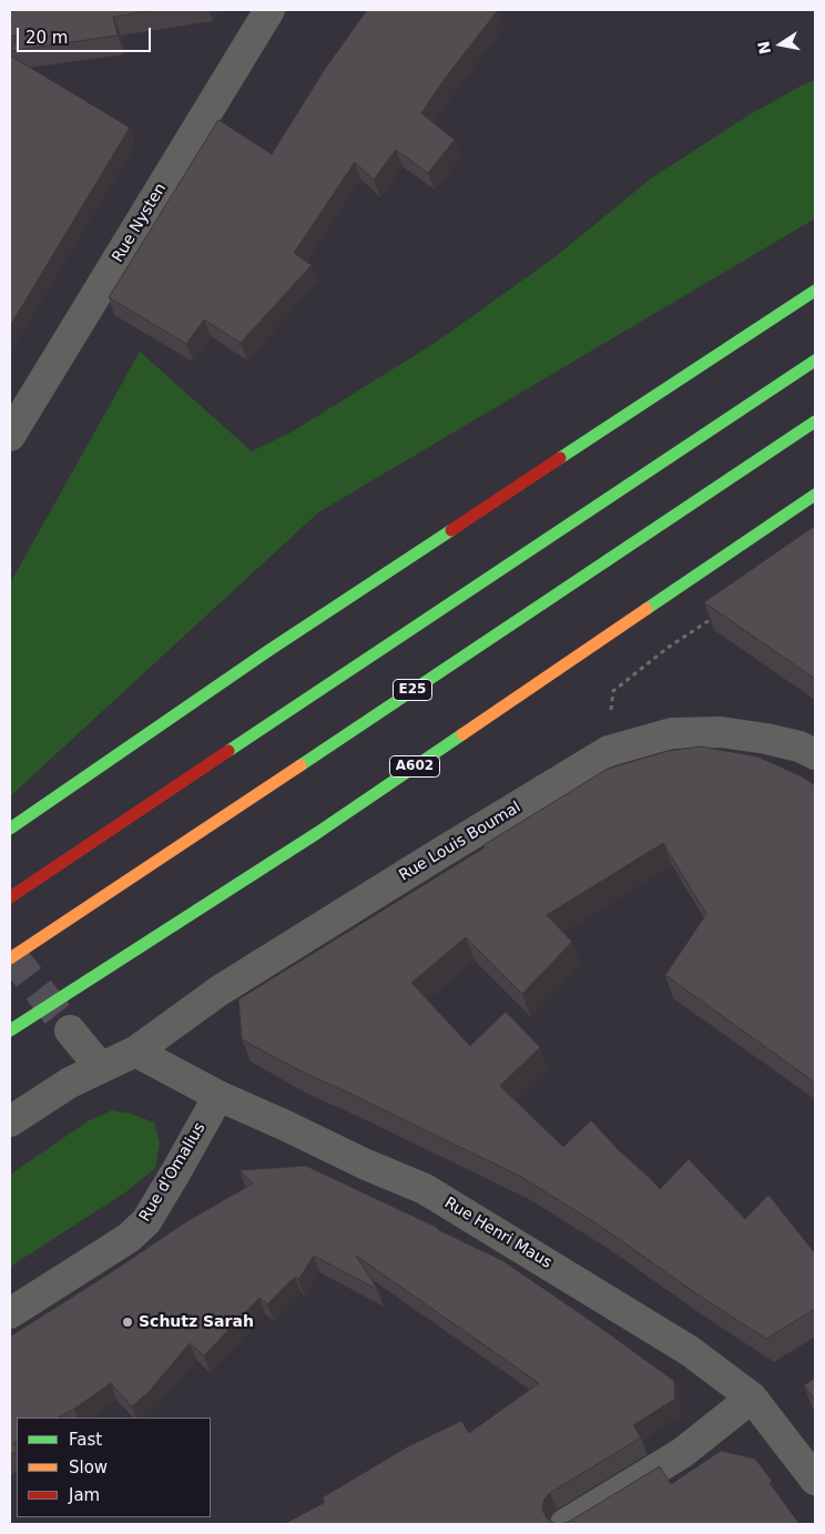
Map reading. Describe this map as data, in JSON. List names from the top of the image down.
{
  "streets": {
    "highway": ["E25", "A602"],
    "street": [
      "Rue Nysten",
      "Rue Louis Boumal",
      "Rue d'Omalius",
      "Rue Henri Maus"
    ]
  },
  "crossings": [
    ["Rue Louis Boumal", "Rue Henri Maus"],
    ["Rue d'Omalius", "Rue Henri Maus"]
  ],
  "places": ["Schutz Sarah"],
  "legend": ["Fast", "Slow", "Jam"],
  "scale_bar": "20 m",
  "north": "left"
}
